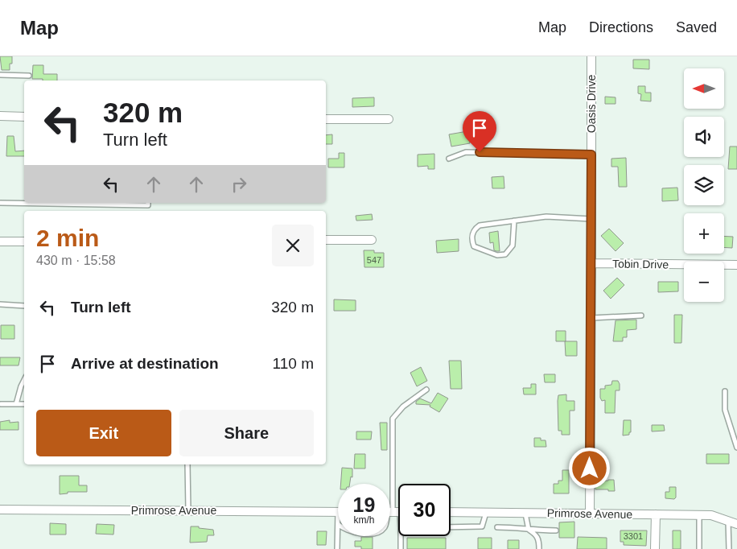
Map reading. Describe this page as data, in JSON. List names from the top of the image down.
{
  "streets": {
    "street": ["Oasis Drive", "Tobin Drive", "Primrose Avenue"]
  },
  "crossings": [
    ["Oasis Drive", "Tobin Drive"],
    ["Oasis Drive", "Primrose Avenue"]
  ],
  "house_numbers": ["547", "3301"],
  "north": "left",
  "page": {
    "header": "Map",
    "nav": ["Map", "Directions", "Saved"],
    "map_buttons": ["+", "−"],
    "turn": ["320 m", "Turn left"],
    "heading": ["2 min", "430 m · 15:58"],
    "list": [
      {
        "name": "Turn left",
        "value": "320 m"
      },
      {
        "name": "Arrive at destination",
        "value": "110 m"
      }
    ],
    "buttons": ["Exit", "Share"],
    "speed": "19 km/h",
    "limit": "30"
  }
}
